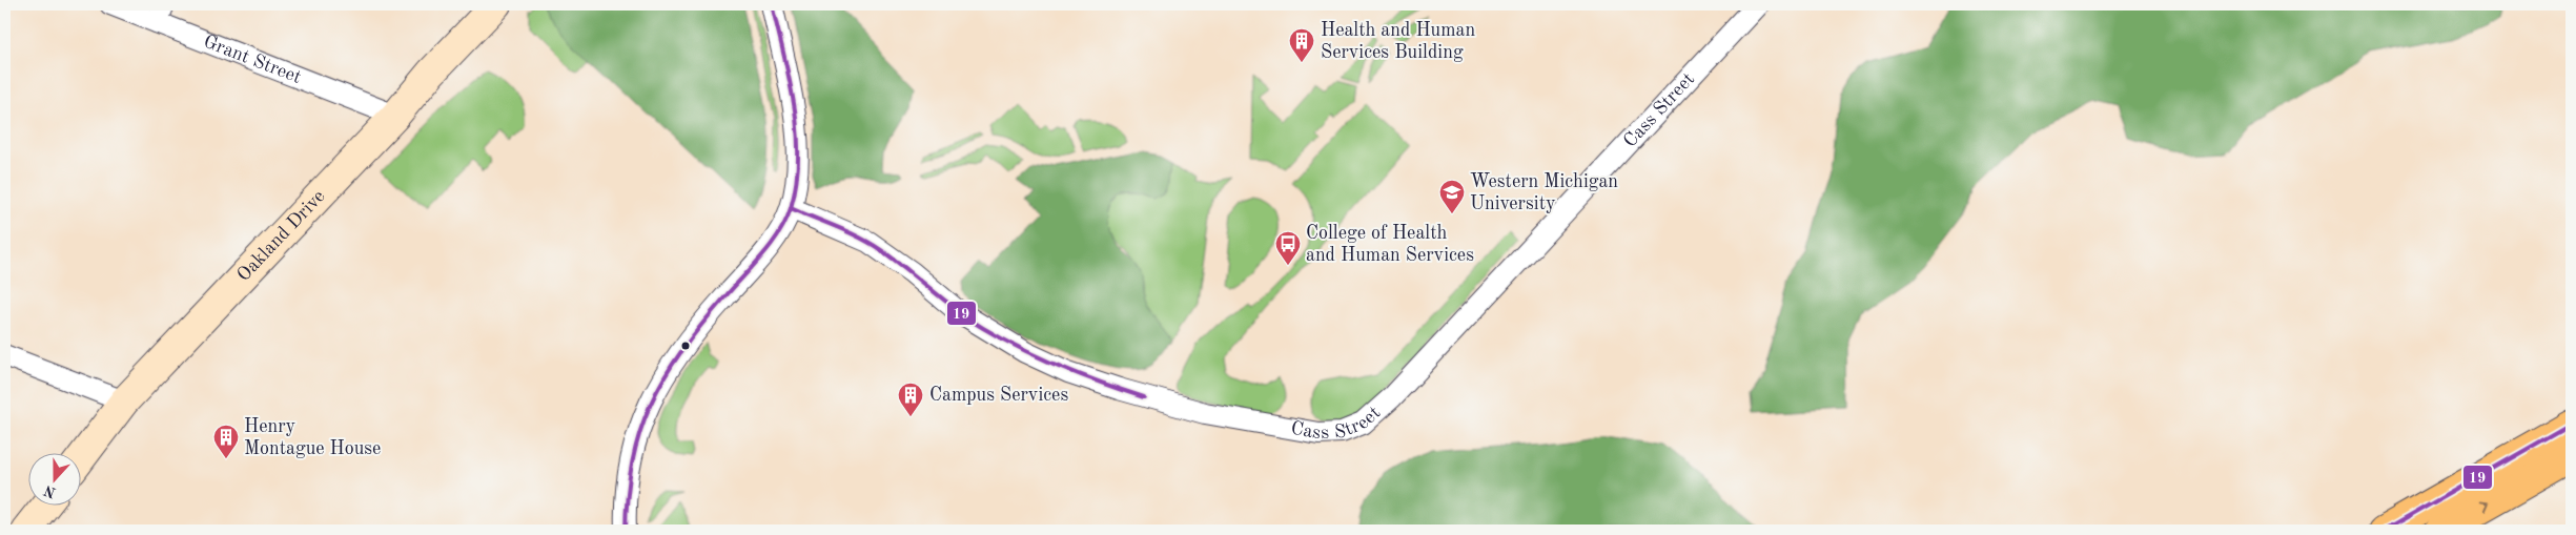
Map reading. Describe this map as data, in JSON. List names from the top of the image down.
{
  "streets": {
    "main road": ["Oakland Drive"],
    "street": ["Grant Street", "Cass Street"]
  },
  "crossings": [
    ["Grant Street", "Oakland Drive"]
  ],
  "places": {
    "building": ["Health and Human Services Building", "Campus Services", "Henry Montague House"],
    "school or university": ["Western Michigan University"],
    "bus stop": ["College of Health and Human Services"]
  },
  "lines": ["transit line 19"],
  "north": "bottom"
}
